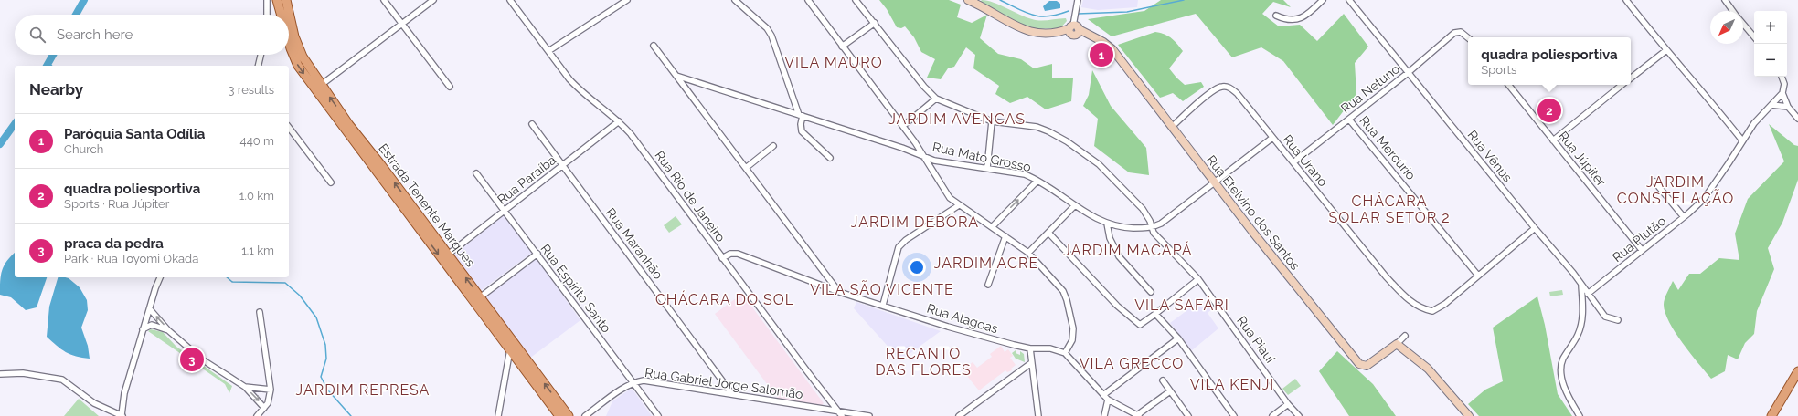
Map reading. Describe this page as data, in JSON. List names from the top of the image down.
{
  "streets": {
    "main road": ["Estrada Tenente Marques"],
    "street": [
      "Rua Netuno",
      "Rua Mercúrio",
      "Rua Vênus",
      "Rua Mato Grosso",
      "Rua Júpiter",
      "Rua Urano",
      "Rua Paraíba",
      "Rua Rio de Janeiro",
      "Rua Etelvino dos Santos",
      "Rua Plutão",
      "Rua Maranhão",
      "Rua Espírito Santo",
      "Rua Alagoas",
      "Rua Piauí",
      "Rua Gabriel Jorge Salomão"
    ]
  },
  "crossings": [
    ["Rua Netuno", "Rua Mercúrio"],
    ["Rua Netuno", "Rua Vênus"],
    ["Rua Netuno", "Rua Urano"],
    ["Rua Mercúrio", "Rua Urano"],
    ["Rua Vênus", "Rua Plutão"],
    ["Rua Mato Grosso", "Rua Piauí"],
    ["Rua Júpiter", "Rua Plutão"],
    ["Rua Urano", "Rua Etelvino dos Santos"],
    ["Rua Paraíba", "Rua Rio de Janeiro"],
    ["Rua Paraíba", "Estrada Tenente Marques"],
    ["Rua Paraíba", "Rua Maranhão"],
    ["Rua Paraíba", "Rua Espírito Santo"],
    ["Rua Rio de Janeiro", "Rua Alagoas"],
    ["Rua Rio de Janeiro", "Rua Gabriel Jorge Salomão"],
    ["Rua Maranhão", "Rua Gabriel Jorge Salomão"],
    ["Rua Espírito Santo", "Rua Gabriel Jorge Salomão"]
  ],
  "districts": [
    "VILA MAURO",
    "JARDIM AVENCAS",
    "JARDIM CONSTELAÇÃO",
    "CHÁCARA SOLAR SETOR 2",
    "JARDIM DEBÓRA",
    "JARDIM MACAPÁ",
    "JARDIM ACRE",
    "VILA SÃO VICENTE",
    "CHÁCARA DO SOL",
    "VILA SAFÁRI",
    "RECANTO DAS FLORES",
    "VILA GRECCO",
    "VILA KENJI",
    "JARDIM REPRESA"
  ],
  "north": "bottom left",
  "page": {
    "map_buttons": ["+", "−"],
    "search": "Search here",
    "popup": ["quadra poliesportiva", "Sports"],
    "pins": ["1", "2", "3"],
    "heading": ["Nearby", "3 results"],
    "list": [
      {
        "mark": "1",
        "name": "Paróquia Santa Odília",
        "note": "Church",
        "value": "440 m"
      },
      {
        "mark": "2",
        "name": "quadra poliesportiva",
        "note": "Sports · Rua Júpiter",
        "value": "1.0 km"
      },
      {
        "mark": "3",
        "name": "praca da pedra",
        "note": "Park · Rua Toyomi Okada",
        "value": "1.1 km"
      }
    ]
  }
}
